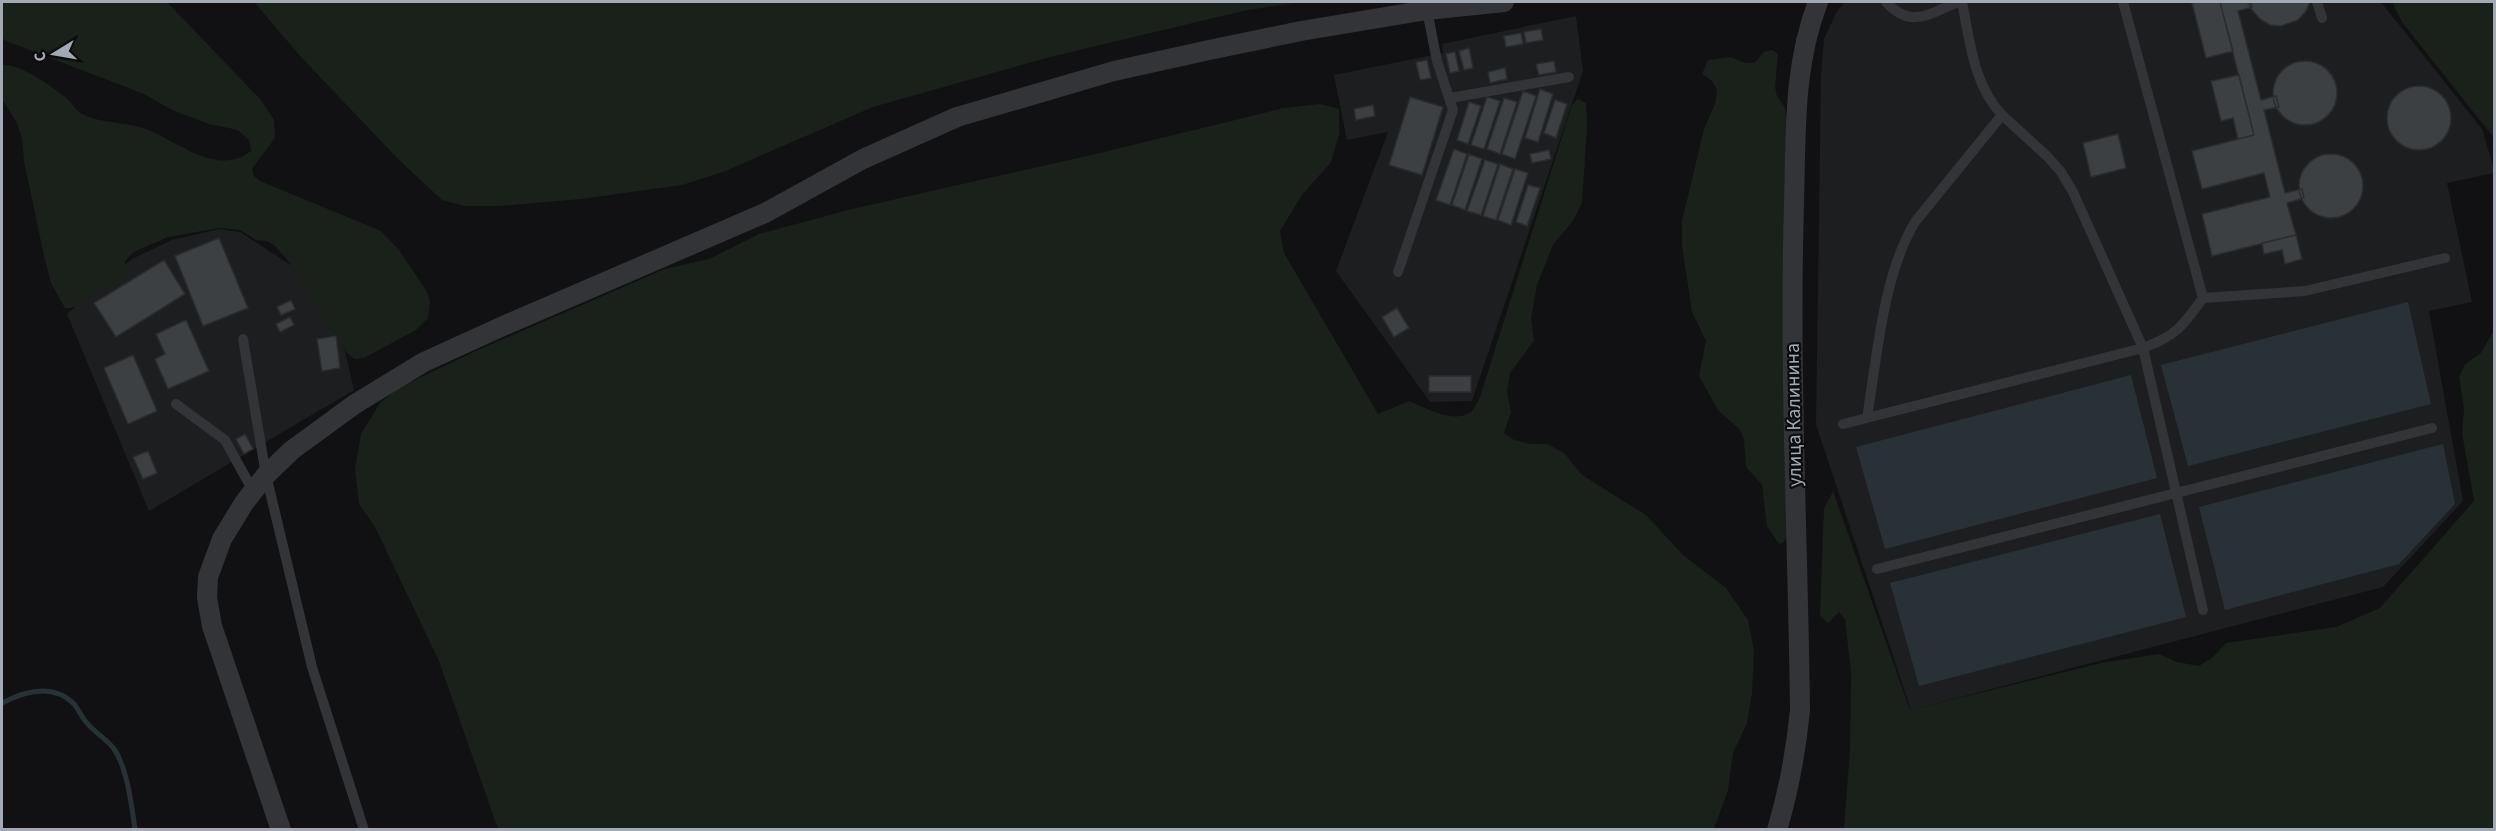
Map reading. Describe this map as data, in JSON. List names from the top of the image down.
{
  "streets": {
    "street": ["улица Калинина"]
  },
  "north": "left"
}
